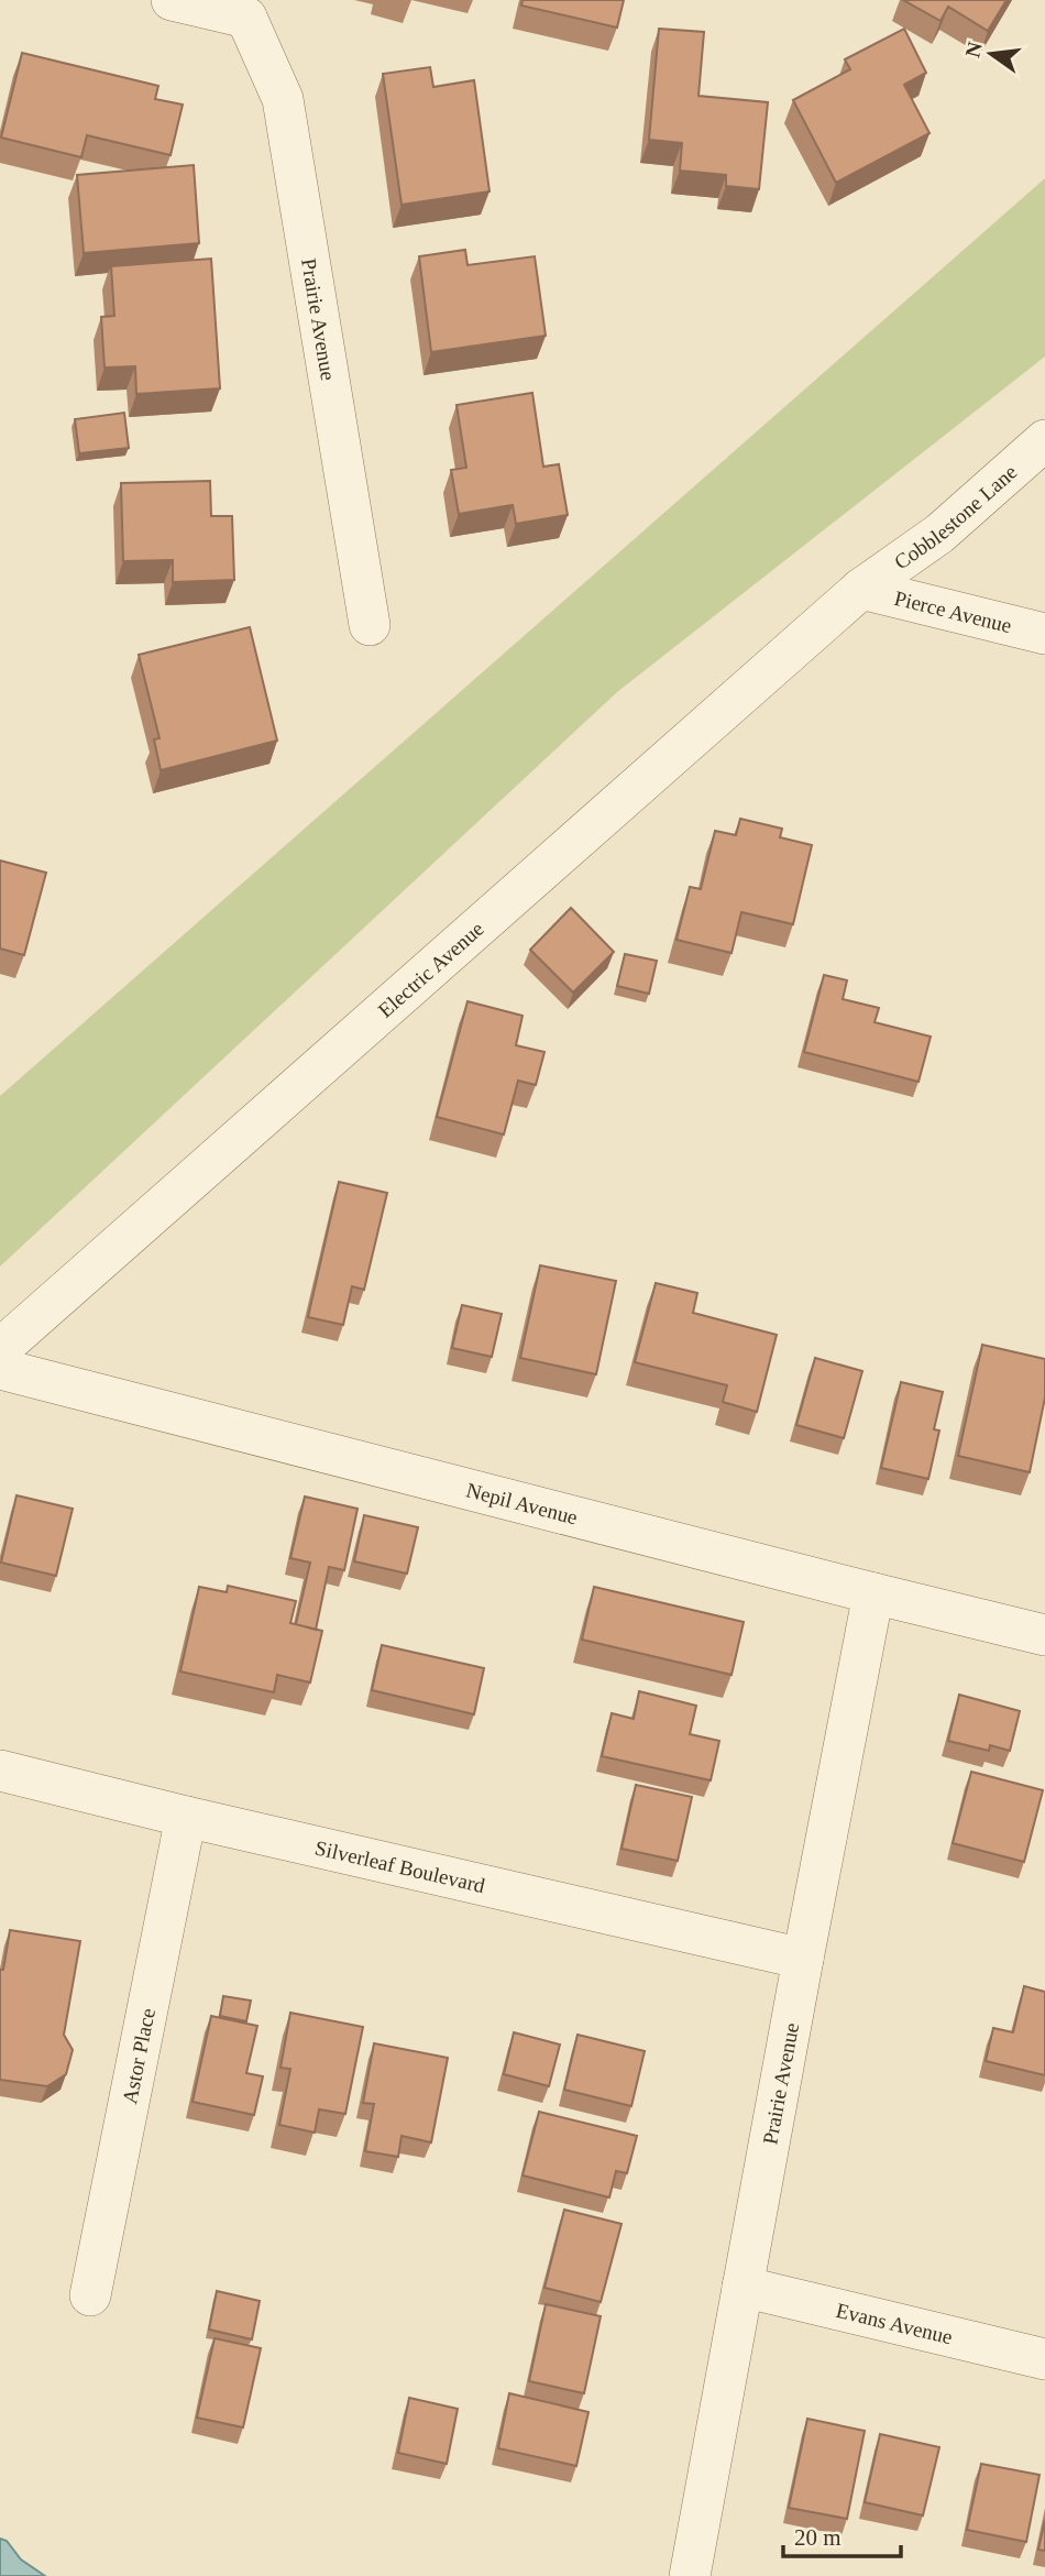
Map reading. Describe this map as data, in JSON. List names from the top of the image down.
{
  "streets": {
    "street": [
      "Prairie Avenue",
      "Cobblestone Lane",
      "Pierce Avenue",
      "Electric Avenue",
      "Nepil Avenue",
      "Silverleaf Boulevard",
      "Astor Place",
      "Evans Avenue"
    ]
  },
  "crossings": [
    ["Prairie Avenue", "Nepil Avenue"],
    ["Prairie Avenue", "Silverleaf Boulevard"],
    ["Prairie Avenue", "Evans Avenue"],
    ["Cobblestone Lane", "Pierce Avenue"],
    ["Cobblestone Lane", "Electric Avenue"],
    ["Pierce Avenue", "Electric Avenue"],
    ["Silverleaf Boulevard", "Astor Place"]
  ],
  "scale_bar": "20 m",
  "north": "left"
}
